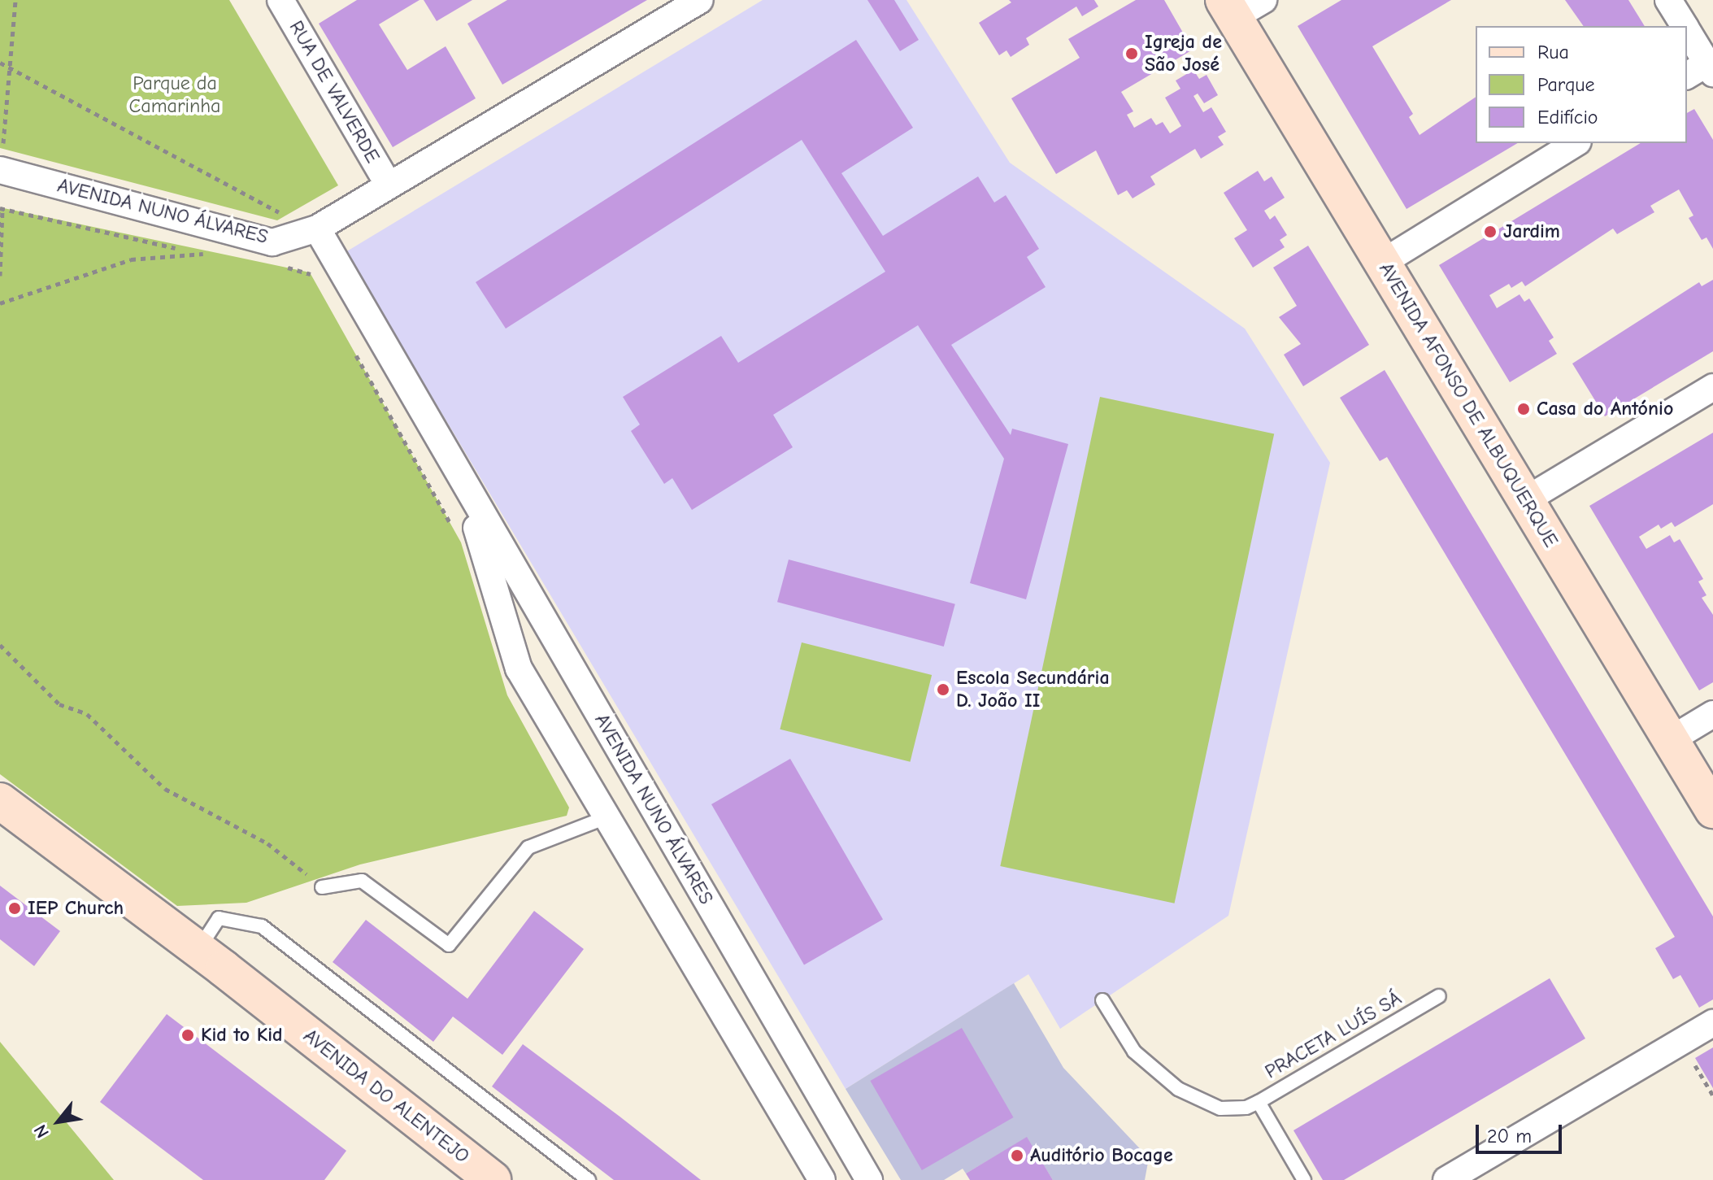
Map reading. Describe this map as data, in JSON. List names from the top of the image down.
{
  "streets": {
    "street": [
      "RUA DE VALVERDE",
      "AVENIDA NUNO ÁLVARES",
      "AVENIDA AFONSO DE ALBUQUERQUE",
      "AVENIDA DO ALENTEJO"
    ],
    "lane": ["PRACETA LUÍS SÁ"]
  },
  "parks": ["Parque da Camarinha"],
  "places": [
    "Igreja de São José",
    "Jardim",
    "Casa do António",
    "Escola Secundária D. João II",
    "IEP Church",
    "Kid to Kid",
    "Auditório Bocage"
  ],
  "legend": ["Rua", "Parque", "Edifício"],
  "scale_bar": "20 m",
  "north": "bottom left"
}
